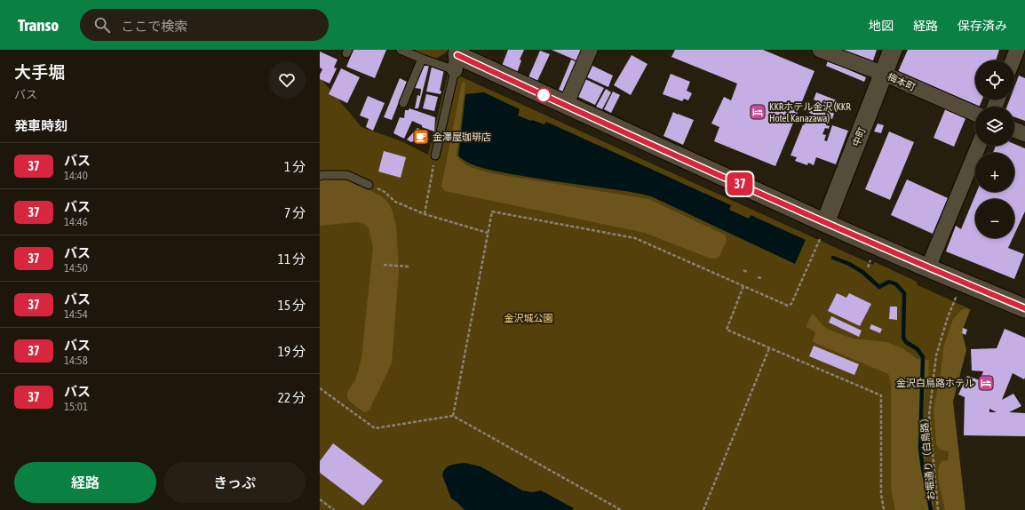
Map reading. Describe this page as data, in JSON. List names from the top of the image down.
{
  "streets": {
    "street": ["梅本町", "中町"],
    "path": ["お堀通り（白鳥路）"]
  },
  "crossings": [
    ["梅本町", "中町"]
  ],
  "parks": ["金沢城公園"],
  "places": {
    "hotel": ["KKRホテル金沢 (KKR Hotel Kanazawa)", "金沢白鳥路ホテル"],
    "cafe": ["金澤屋珈琲店"]
  },
  "lines": ["bus line 37"],
  "page": {
    "header": "Transo",
    "search": "ここで検索",
    "nav": ["地図", "経路", "保存済み"],
    "heading": [
      ["大手堀", "バス"],
      "発車時刻"
    ],
    "on_map": "37",
    "map_buttons": ["+", "−"],
    "list": [
      {
        "mark": "37",
        "name": "バス",
        "note": "14:40",
        "value": "1 分"
      },
      {
        "mark": "37",
        "name": "バス",
        "note": "14:46",
        "value": "7 分"
      },
      {
        "mark": "37",
        "name": "バス",
        "note": "14:50",
        "value": "11 分"
      },
      {
        "mark": "37",
        "name": "バス",
        "note": "14:54",
        "value": "15 分"
      },
      {
        "mark": "37",
        "name": "バス",
        "note": "14:58",
        "value": "19 分"
      },
      {
        "mark": "37",
        "name": "バス",
        "note": "15:01",
        "value": "22 分"
      }
    ],
    "buttons": ["経路", "きっぷ"]
  }
}
